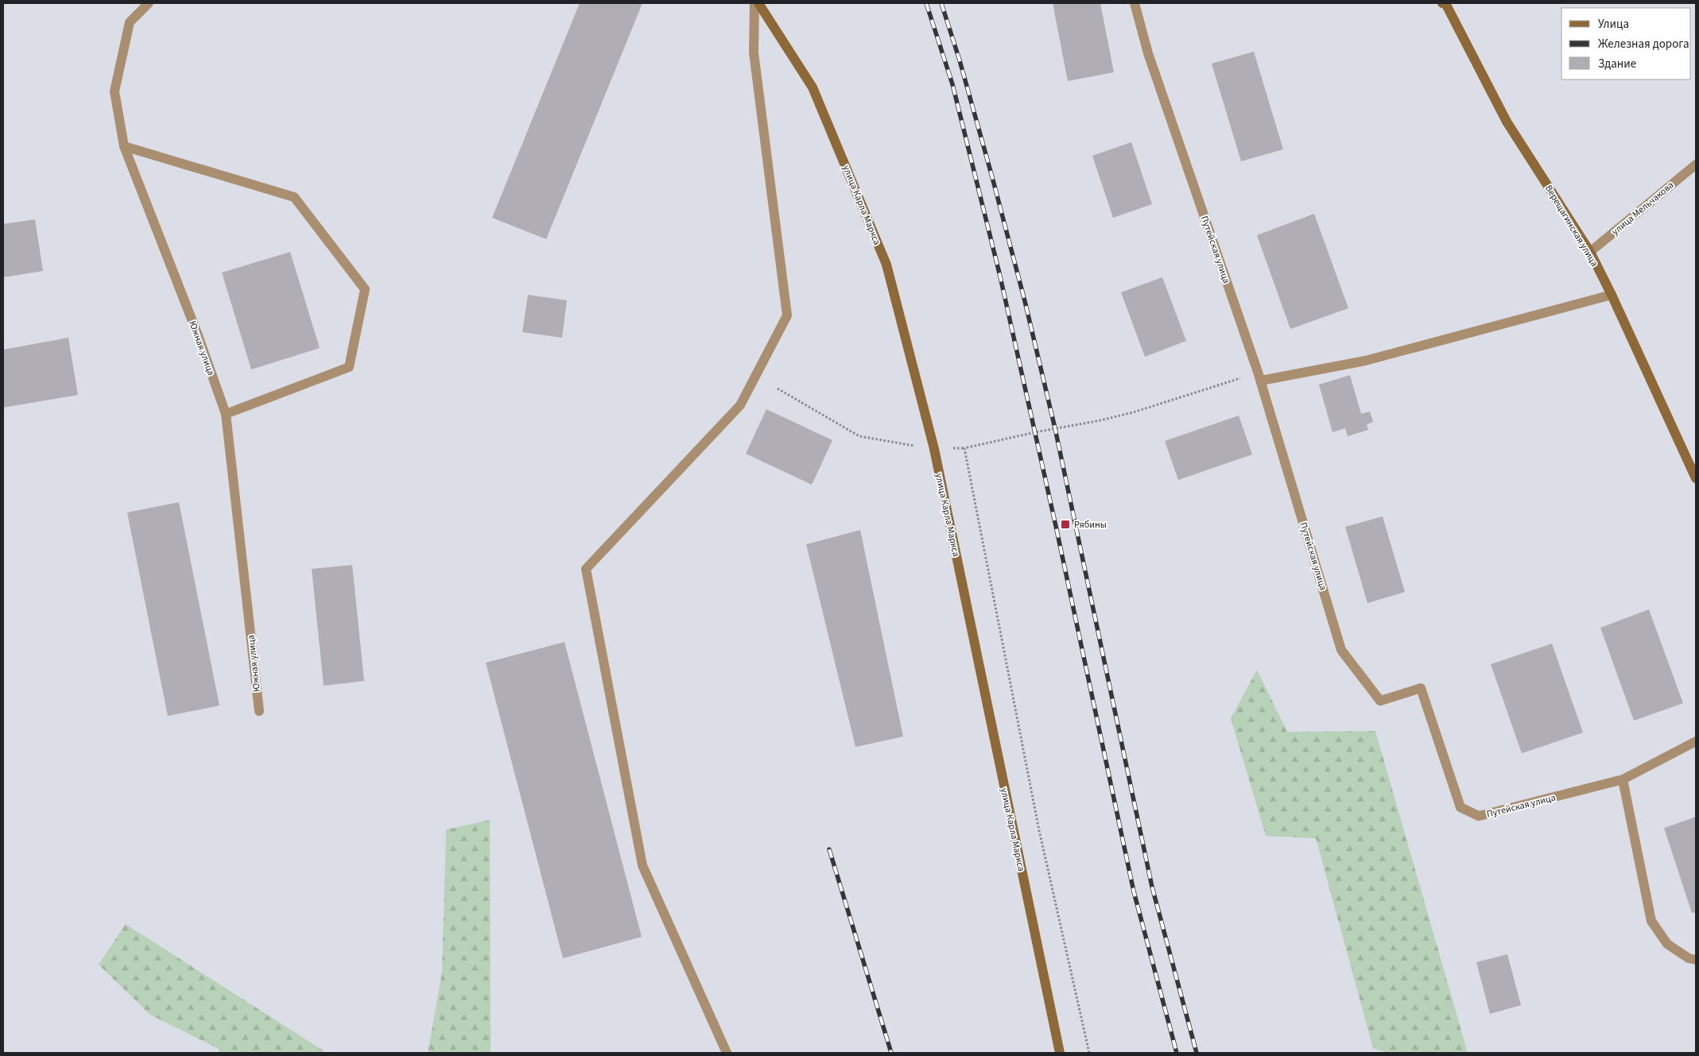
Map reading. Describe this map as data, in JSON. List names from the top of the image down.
{
  "streets": {
    "main road": ["улица Карла Маркса", "Верещагинская улица"],
    "street": ["улица Мельчакова", "Путейская улица", "Южная улица"]
  },
  "crossings": [
    ["улица Мельчакова", "Верещагинская улица"]
  ],
  "places": {
    "transit": ["Рябины"]
  },
  "legend": ["Улица", "Железная дорога", "Здание"]
}
